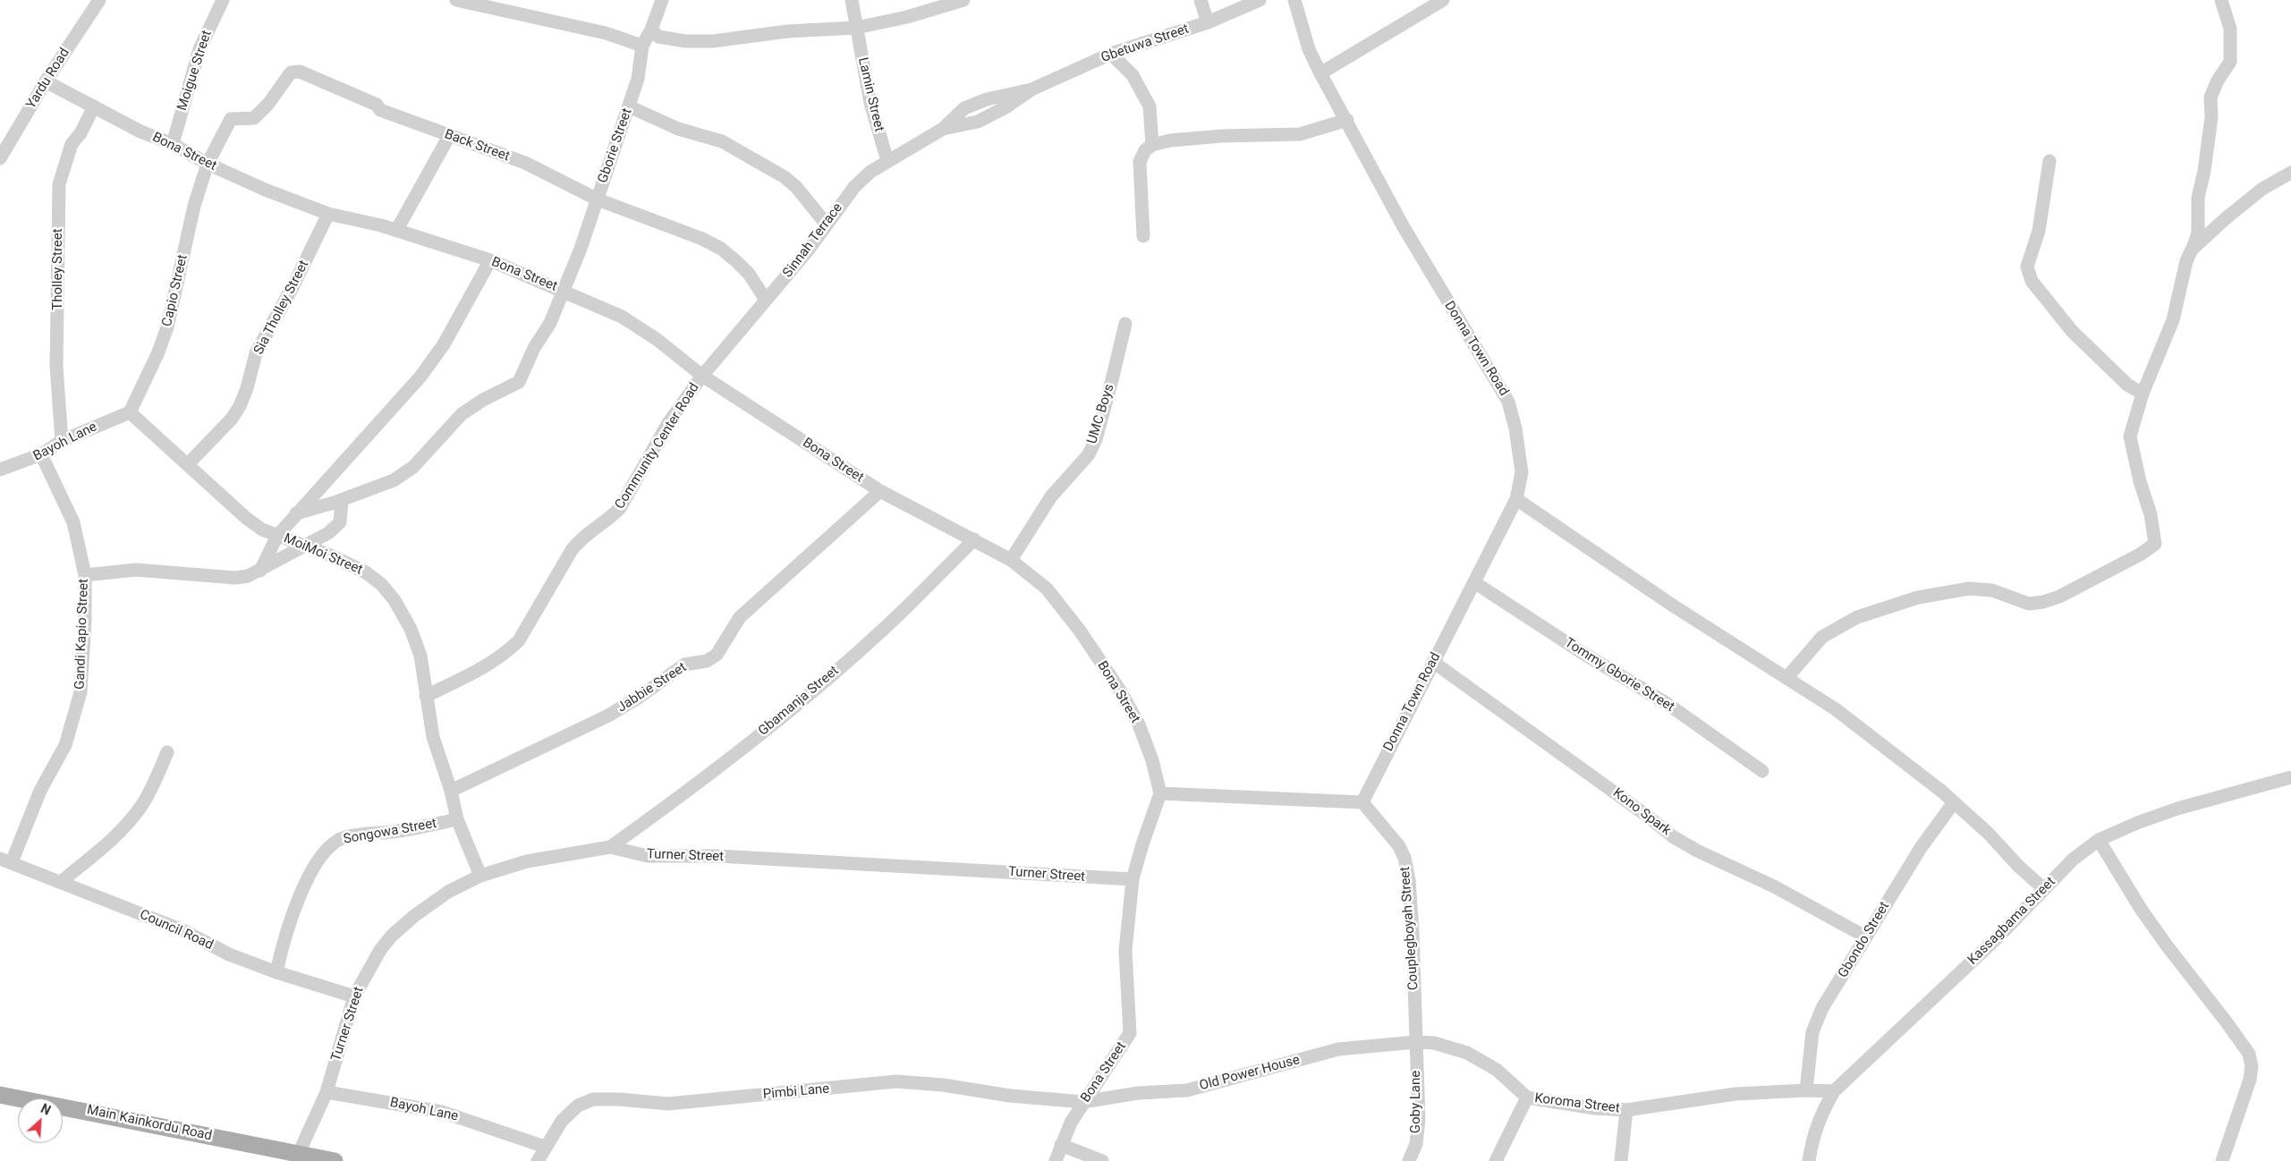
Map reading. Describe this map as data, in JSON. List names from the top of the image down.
{
  "streets": {
    "main road": ["Main Kainkordu Road"],
    "street": [
      "Gbetuwa Street",
      "Moigue Street",
      "Yardu Road",
      "Lamin Street",
      "Back Street",
      "Gborie Street",
      "Bona Street",
      "Sinnah Terrace",
      "Tholley Street",
      "Capio Street",
      "Sia Tholley Street",
      "Donna Town Road",
      "UMC Boys",
      "Bayoh Lane",
      "Community Center Road",
      "MoiMoi Street",
      "Gandi Kapio Street",
      "Tommy Gborie Street",
      "Jabbie Street",
      "Gbamanja Street",
      "Kono Spark",
      "Songowa Street",
      "Turner Street",
      "Kassagbama Street",
      "Couplegboyah Street",
      "Council Road",
      "Gbondo Street",
      "Old Power House",
      "Pimbi Lane",
      "Goby Lane",
      "Koroma Street"
    ]
  },
  "crossings": [
    ["Gbetuwa Street", "Sinnah Terrace"],
    ["Moigue Street", "Bona Street"],
    ["Yardu Road", "Bona Street"],
    ["Lamin Street", "Sinnah Terrace"],
    ["Back Street", "Gborie Street"],
    ["Back Street", "Bona Street"],
    ["Back Street", "Sinnah Terrace"],
    ["Back Street", "Capio Street"],
    ["Gborie Street", "Bona Street"],
    ["Bona Street", "Sinnah Terrace"],
    ["Bona Street", "Tholley Street"],
    ["Bona Street", "Capio Street"],
    ["Bona Street", "Sia Tholley Street"],
    ["Bona Street", "UMC Boys"],
    ["Bona Street", "Community Center Road"],
    ["Bona Street", "Jabbie Street"],
    ["Bona Street", "Gbamanja Street"],
    ["Bona Street", "Turner Street"],
    ["Bona Street", "Old Power House"],
    ["Bona Street", "Pimbi Lane"],
    ["Sinnah Terrace", "Community Center Road"],
    ["Tholley Street", "Bayoh Lane"],
    ["Capio Street", "Bayoh Lane"],
    ["Capio Street", "MoiMoi Street"],
    ["Sia Tholley Street", "MoiMoi Street"],
    ["Donna Town Road", "Tommy Gborie Street"],
    ["Donna Town Road", "Kono Spark"],
    ["Donna Town Road", "Couplegboyah Street"],
    ["Bayoh Lane", "MoiMoi Street"],
    ["Bayoh Lane", "Gandi Kapio Street"],
    ["Bayoh Lane", "Turner Street"],
    ["Bayoh Lane", "Pimbi Lane"],
    ["Community Center Road", "MoiMoi Street"],
    ["MoiMoi Street", "Jabbie Street"],
    ["MoiMoi Street", "Songowa Street"],
    ["MoiMoi Street", "Turner Street"],
    ["Gandi Kapio Street", "Council Road"],
    ["Gbamanja Street", "Turner Street"],
    ["Kono Spark", "Gbondo Street"],
    ["Songowa Street", "Council Road"],
    ["Turner Street", "Council Road"],
    ["Turner Street", "Main Kainkordu Road"],
    ["Kassagbama Street", "Koroma Street"],
    ["Couplegboyah Street", "Old Power House"],
    ["Couplegboyah Street", "Goby Lane"],
    ["Couplegboyah Street", "Koroma Street"],
    ["Gbondo Street", "Koroma Street"],
    ["Old Power House", "Pimbi Lane"],
    ["Old Power House", "Goby Lane"],
    ["Old Power House", "Koroma Street"],
    ["Goby Lane", "Koroma Street"]
  ],
  "north": "top right"
}
